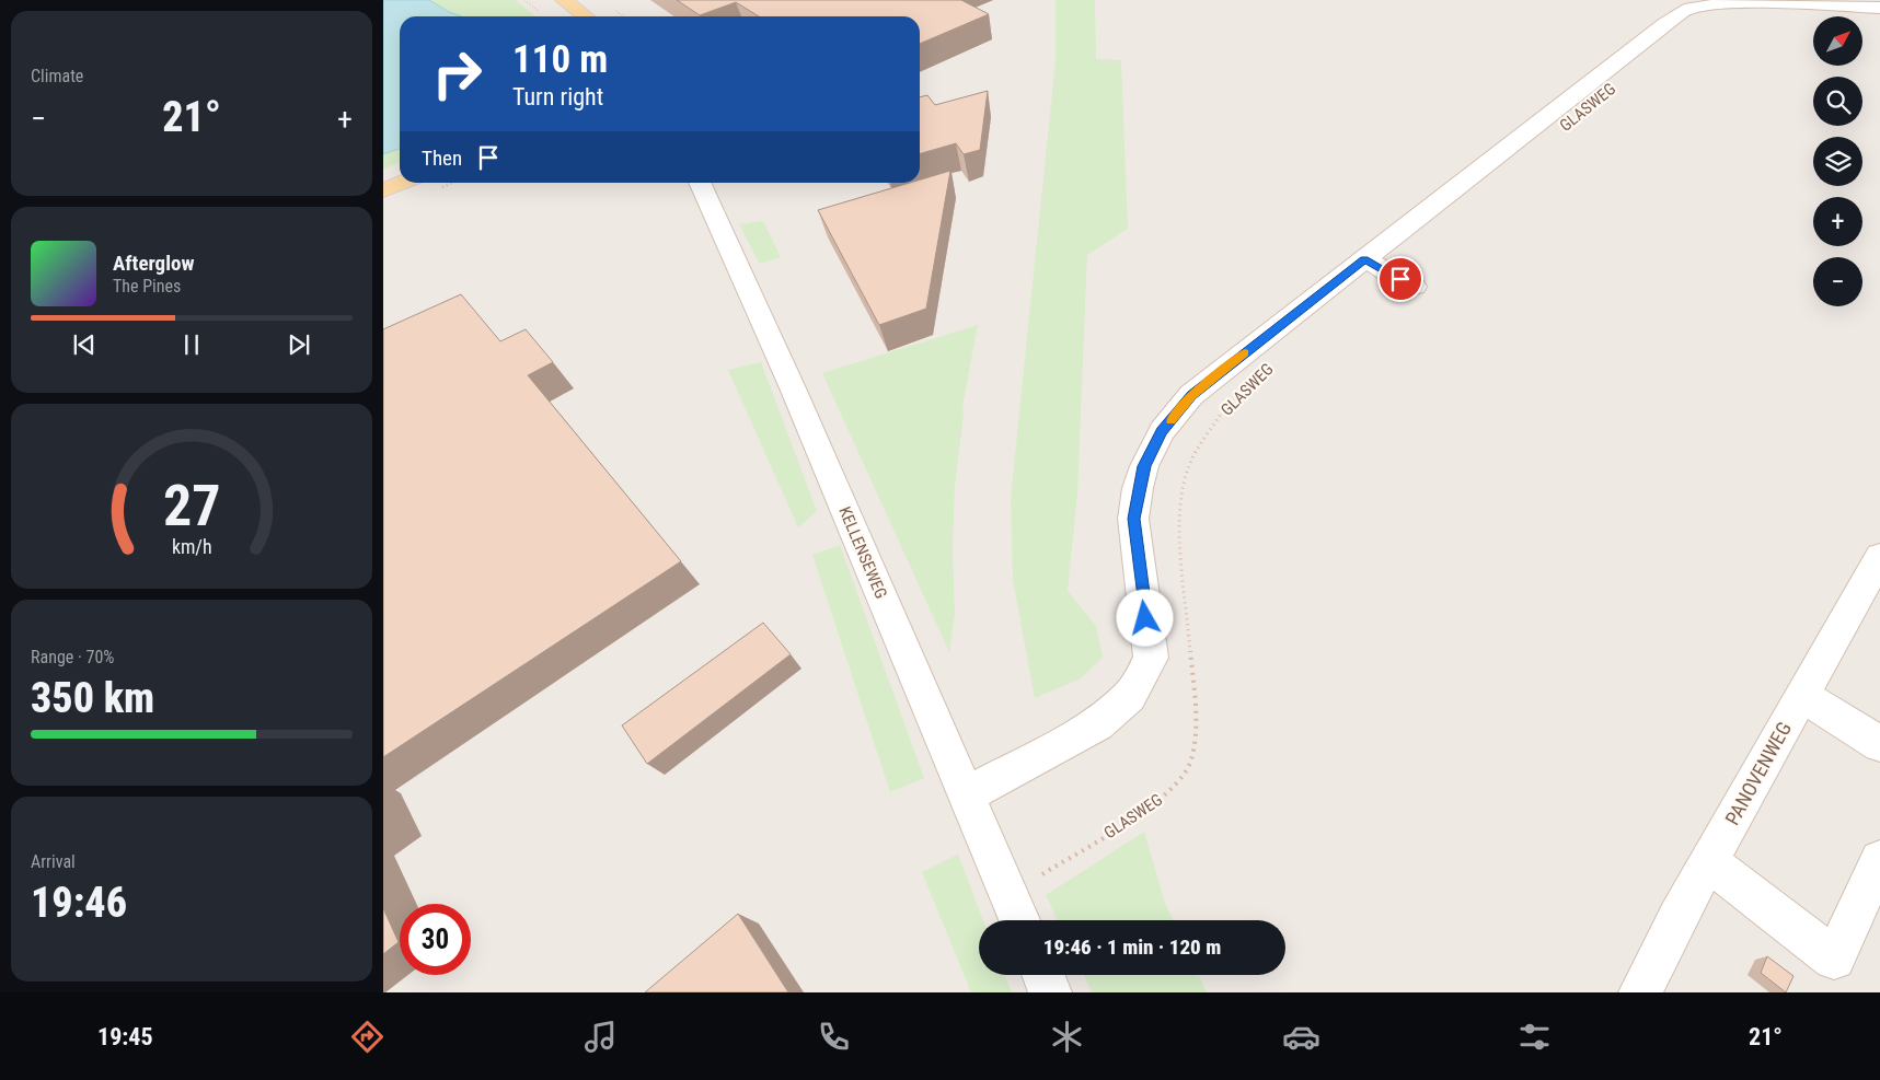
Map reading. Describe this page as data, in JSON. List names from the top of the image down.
{
  "streets": {
    "street": ["GLASWEG", "KELLENSEWEG", "PANOVENWEG"]
  },
  "crossings": [
    ["GLASWEG", "KELLENSEWEG"]
  ],
  "north": "top right",
  "page": {
    "tile": [
      "Climate",
      ["Range · 70%", "350 km"],
      ["Arrival", "19:46"]
    ],
    "map_buttons": ["+", "−"],
    "turn": ["110 m", "Turn right"],
    "heat": ["−", "21°", "+"],
    "then": "Then",
    "song": ["Afterglow", "The Pines"],
    "limit": "30",
    "trip": "19:46 · 1 min · 120 m",
    "tabs": ["19:45", "21°"],
    "gauge": ["27", "km/h"]
  }
}
